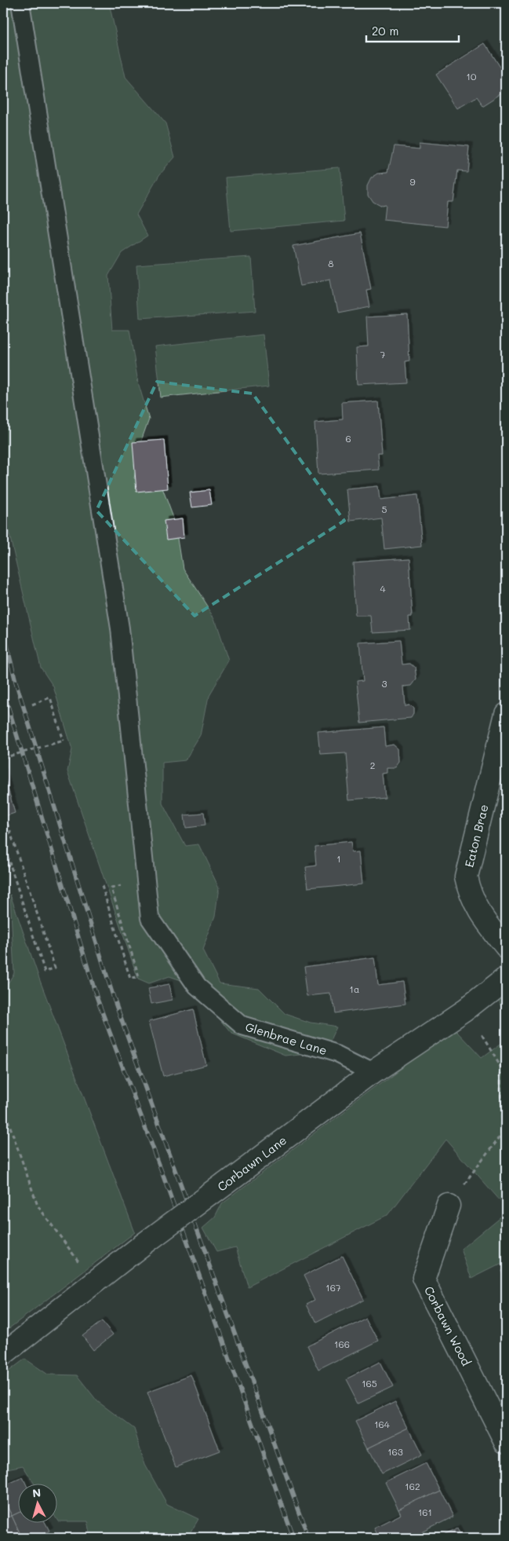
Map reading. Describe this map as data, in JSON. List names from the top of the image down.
{
  "streets": {
    "street": ["Eaton Brae", "Corbawn Lane", "Corbawn Wood"],
    "lane": ["Glenbrae Lane"]
  },
  "crossings": [
    ["Glenbrae Lane", "Corbawn Lane"]
  ],
  "house_numbers": [
    "10",
    "9",
    "8",
    "7",
    "6",
    "5",
    "4",
    "3",
    "2",
    "1",
    "1a",
    "167",
    "166",
    "165",
    "164",
    "163",
    "162",
    "161"
  ],
  "scale_bar": "20 m",
  "north": "top"
}
